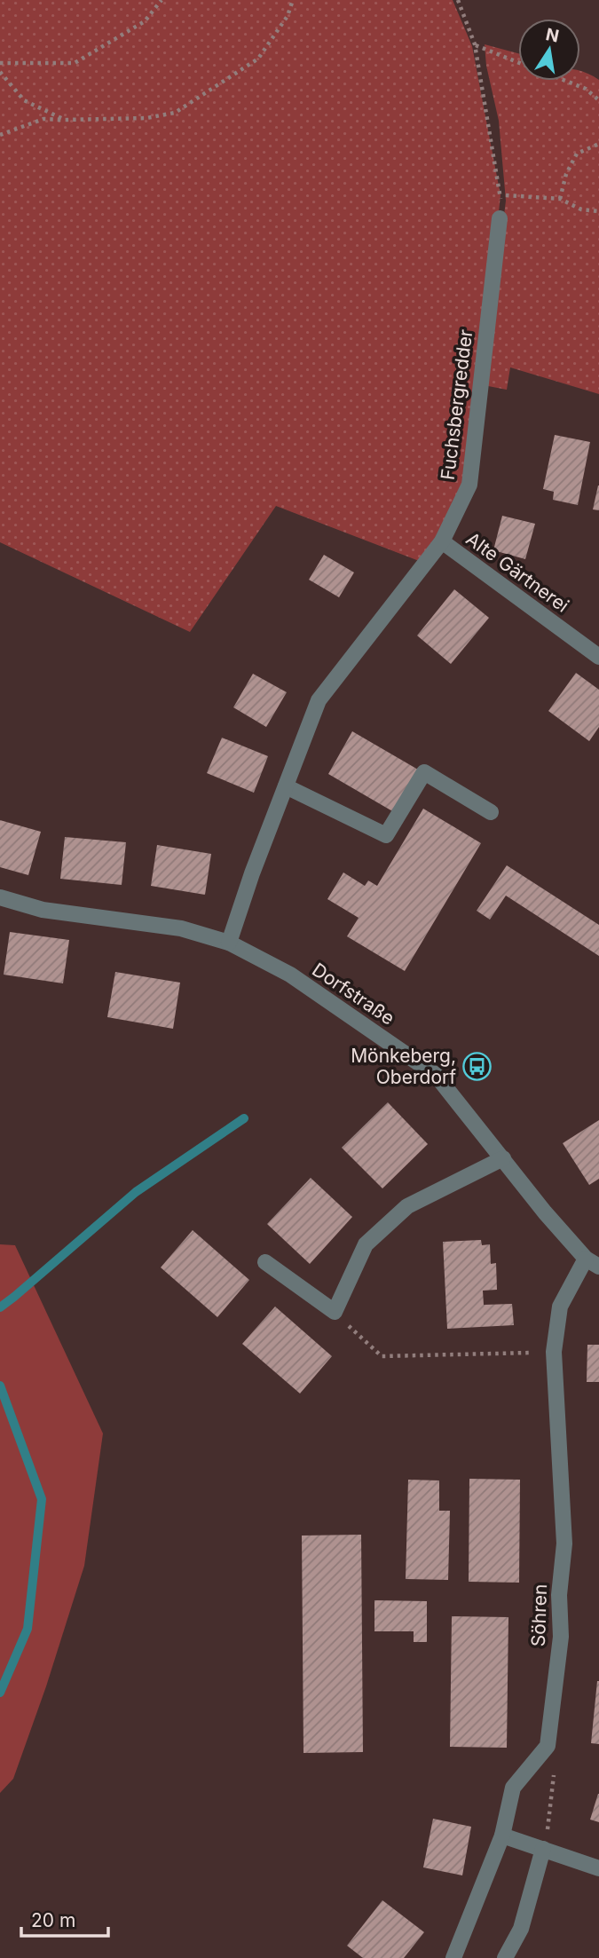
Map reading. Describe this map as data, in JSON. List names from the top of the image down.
{
  "streets": {
    "street": [
      "Fuchsbergredder",
      "Alte Gärtnerei",
      "Dorfstraße",
      "Söhren"
    ]
  },
  "crossings": [
    ["Fuchsbergredder", "Alte Gärtnerei"],
    ["Fuchsbergredder", "Dorfstraße"],
    ["Dorfstraße", "Söhren"]
  ],
  "places": {
    "bus stop": ["Mönkeberg, Oberdorf"]
  },
  "scale_bar": "20 m",
  "north": "top"
}
